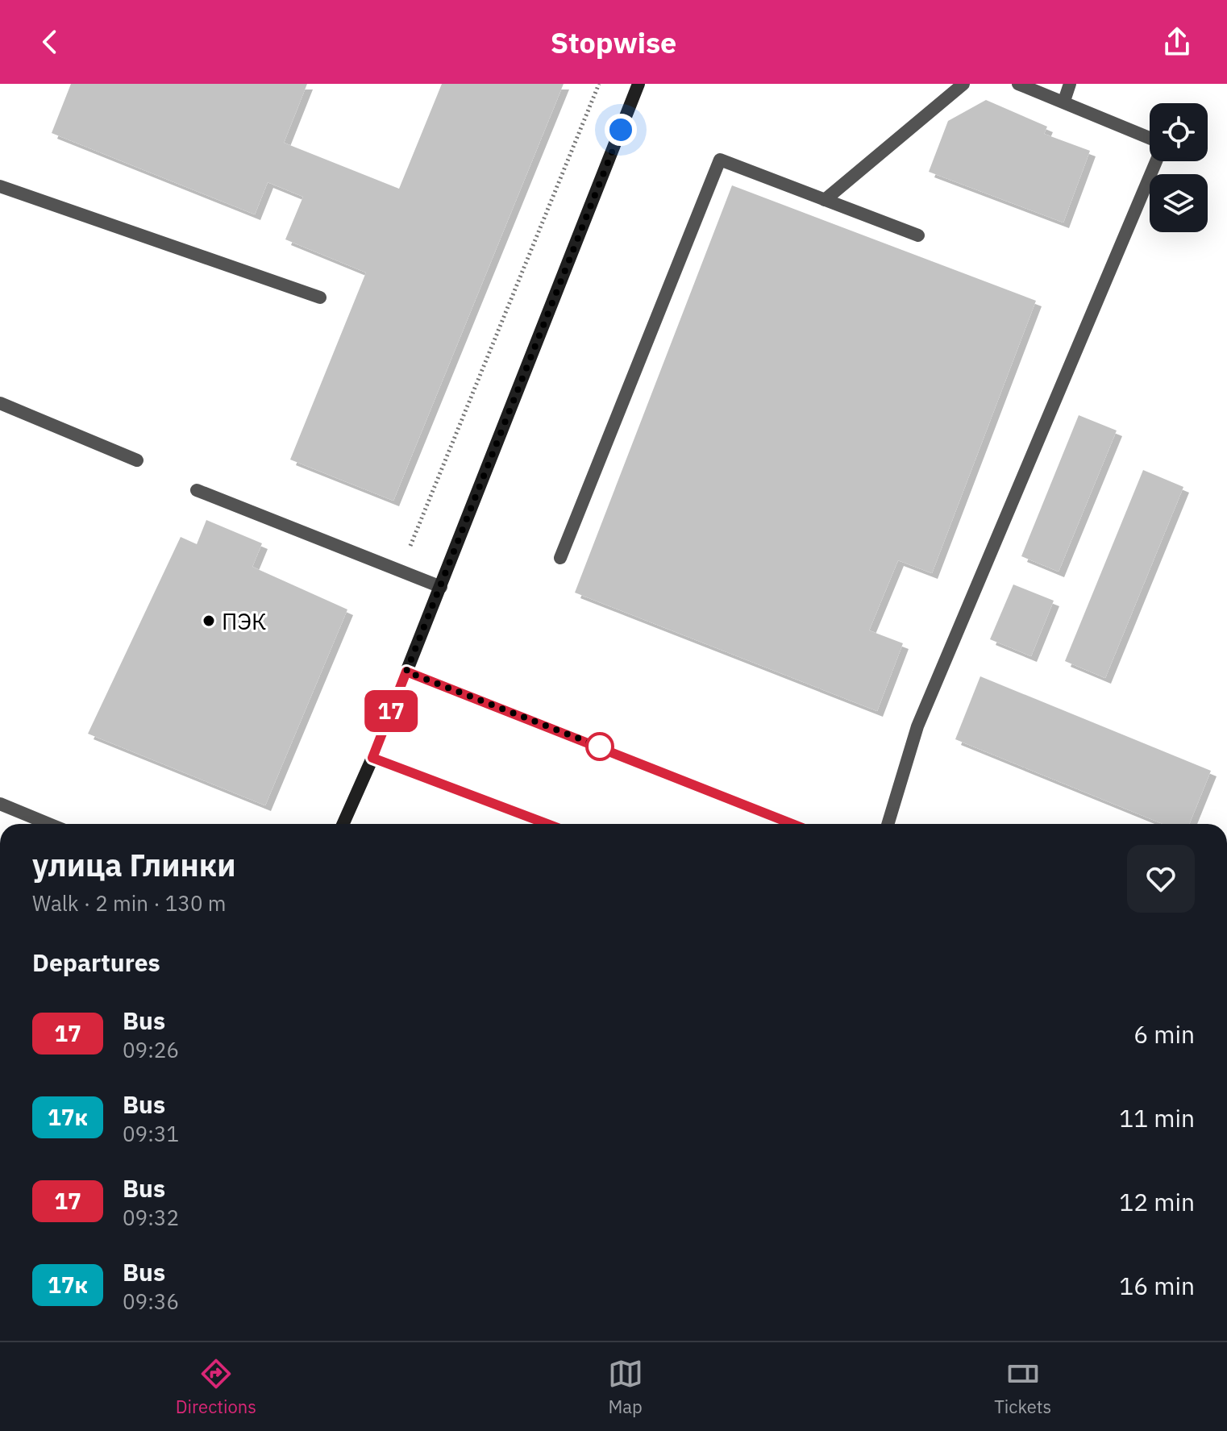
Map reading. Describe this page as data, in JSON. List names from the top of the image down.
{
  "places": ["ПЭК"],
  "lines": ["bus line 17"],
  "page": {
    "header": "Stopwise",
    "on_map": "17",
    "heading": [
      ["улица Глинки", "Walk · 2 min · 130 m"],
      "Departures"
    ],
    "list": [
      {
        "mark": "17",
        "name": "Bus",
        "note": "09:26",
        "value": "6 min"
      },
      {
        "mark": "17к",
        "name": "Bus",
        "note": "09:31",
        "value": "11 min"
      },
      {
        "mark": "17",
        "name": "Bus",
        "note": "09:32",
        "value": "12 min"
      },
      {
        "mark": "17к",
        "name": "Bus",
        "note": "09:36",
        "value": "16 min"
      }
    ],
    "tabs": ["Directions", "Map", "Tickets"]
  }
}
